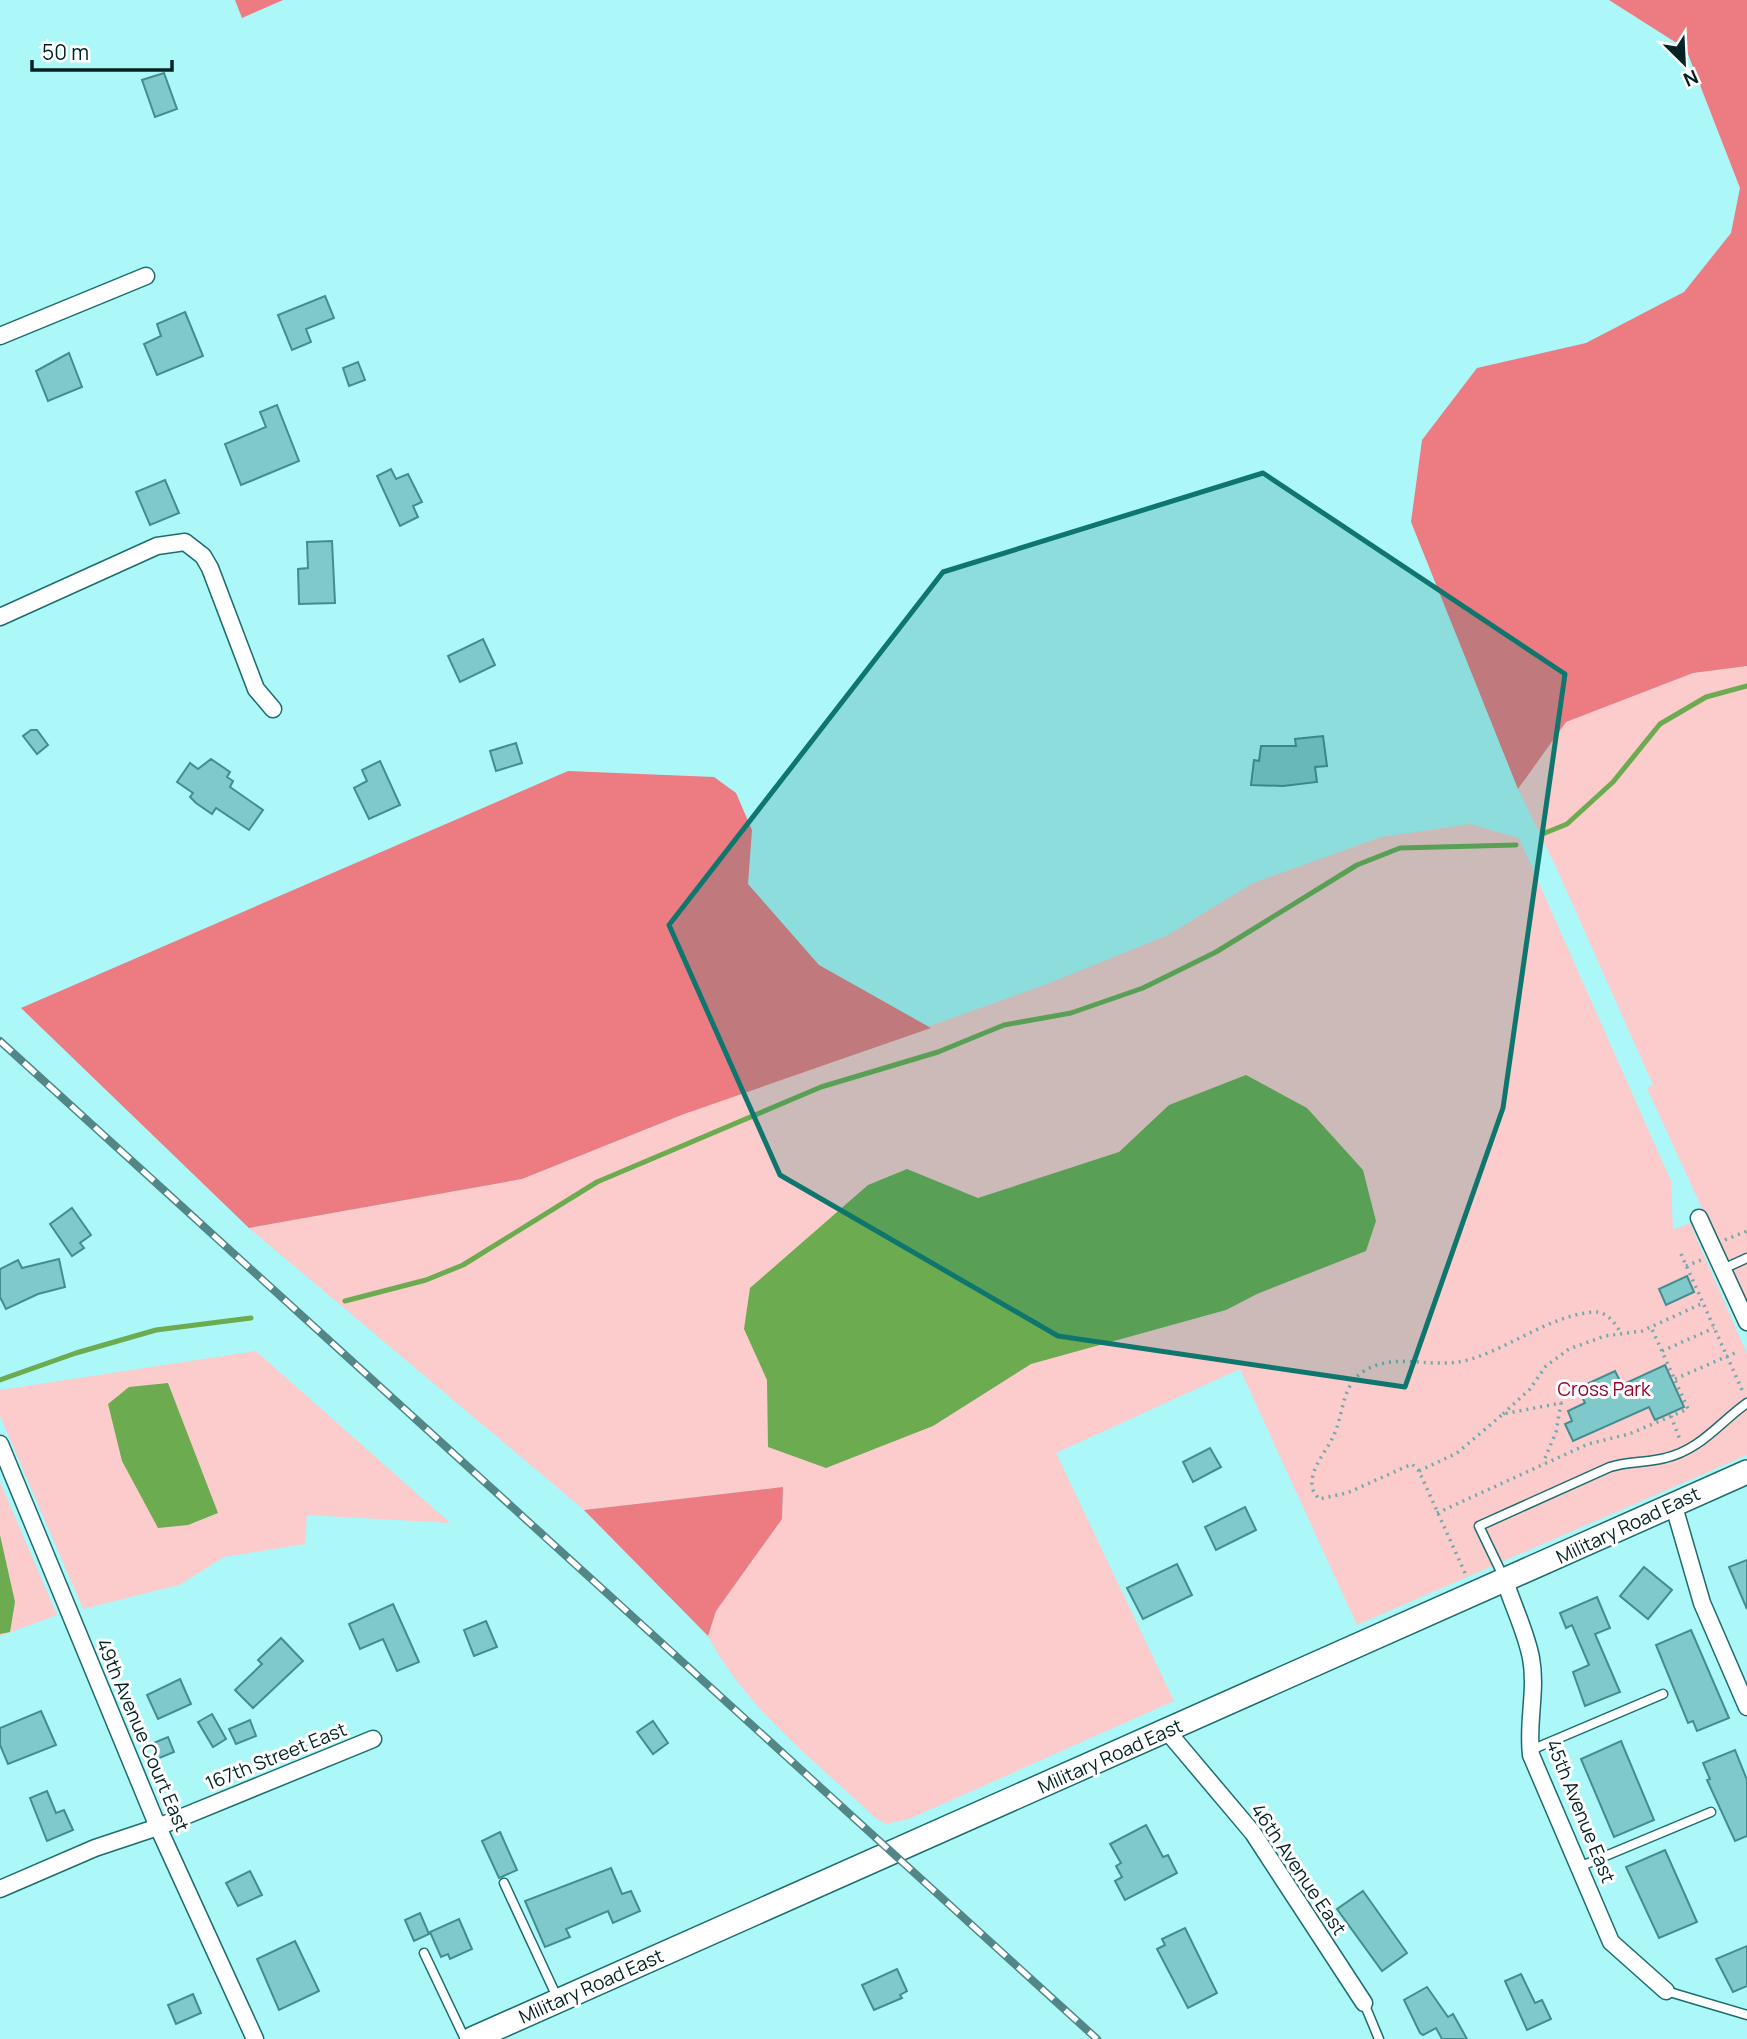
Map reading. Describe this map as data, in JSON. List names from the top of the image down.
{
  "streets": {
    "street": [
      "Military Road East",
      "49th Avenue Court East",
      "167th Street East",
      "45th Avenue East",
      "46th Avenue East"
    ]
  },
  "crossings": [
    ["Military Road East", "45th Avenue East"],
    ["Military Road East", "46th Avenue East"],
    ["49th Avenue Court East", "167th Street East"]
  ],
  "parks": ["Cross Park"],
  "scale_bar": "50 m",
  "north": "bottom right"
}
